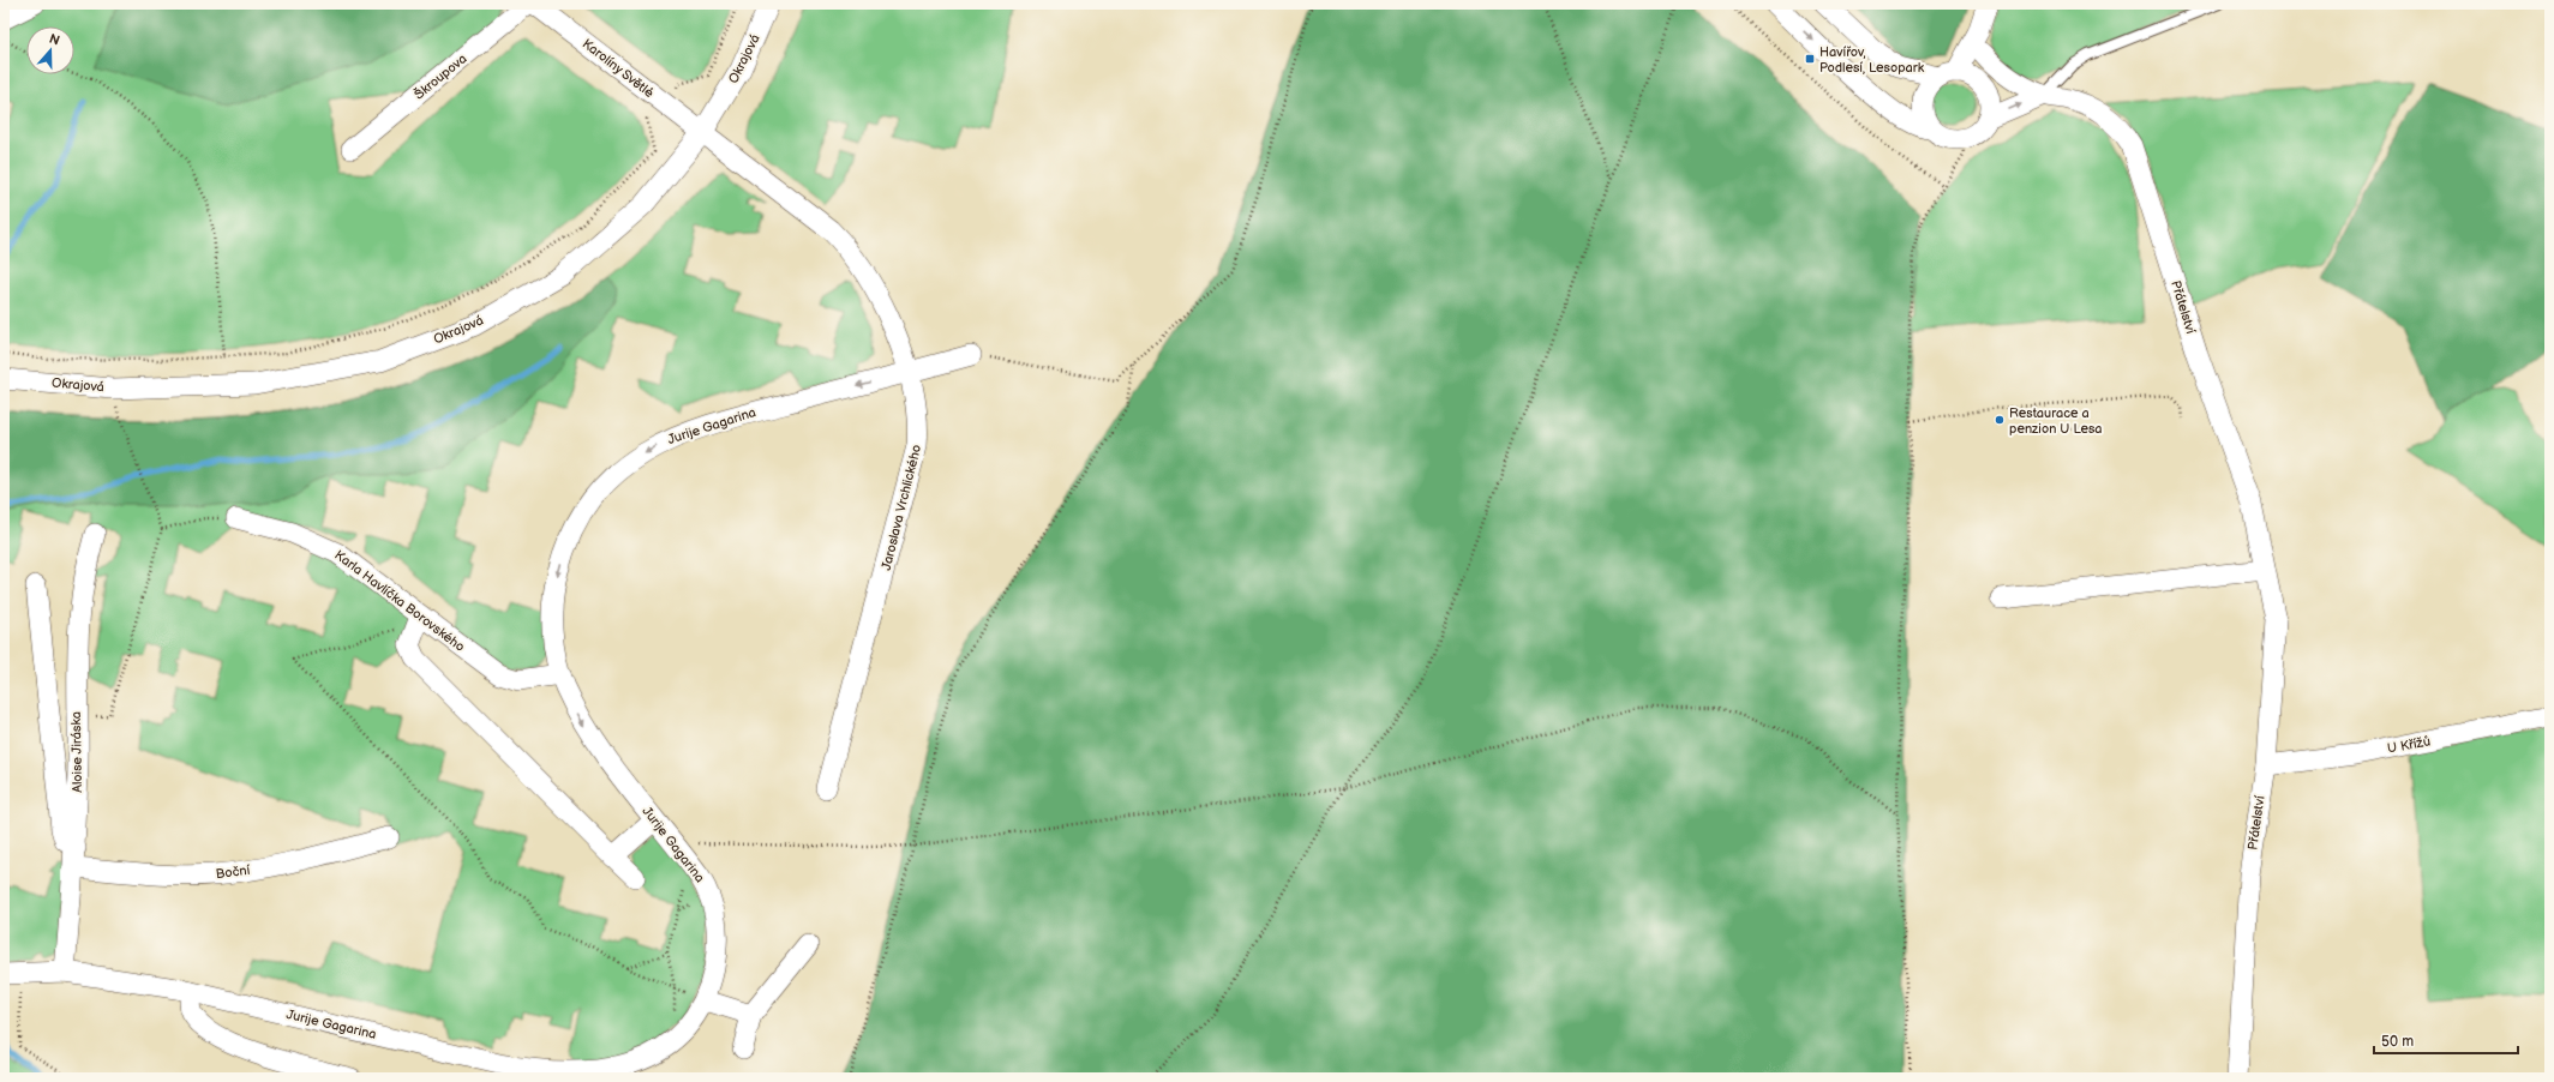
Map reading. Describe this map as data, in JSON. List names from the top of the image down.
{
  "streets": {
    "street": [
      "Okrajová",
      "Karolíny Světlé",
      "Škroupova",
      "Přátelství",
      "Jurije Gagarina",
      "Jaroslava Vrchlického",
      "Karla Havlíčka Borovského",
      "U Křížů",
      "Aloise Jiráska",
      "Boční"
    ]
  },
  "crossings": [
    ["Okrajová", "Karolíny Světlé"],
    ["Okrajová", "Jaroslava Vrchlického"],
    ["Karolíny Světlé", "Jaroslava Vrchlického"],
    ["Přátelství", "U Křížů"],
    ["Jurije Gagarina", "Jaroslava Vrchlického"],
    ["Jurije Gagarina", "Karla Havlíčka Borovského"],
    ["Jurije Gagarina", "Aloise Jiráska"],
    ["Aloise Jiráska", "Boční"]
  ],
  "places": {
    "transit": ["Havířov, Podlesí, Lesopark"],
    "other": ["Restaurace a penzion U Lesa"]
  },
  "scale_bar": "50 m",
  "north": "top"
}
